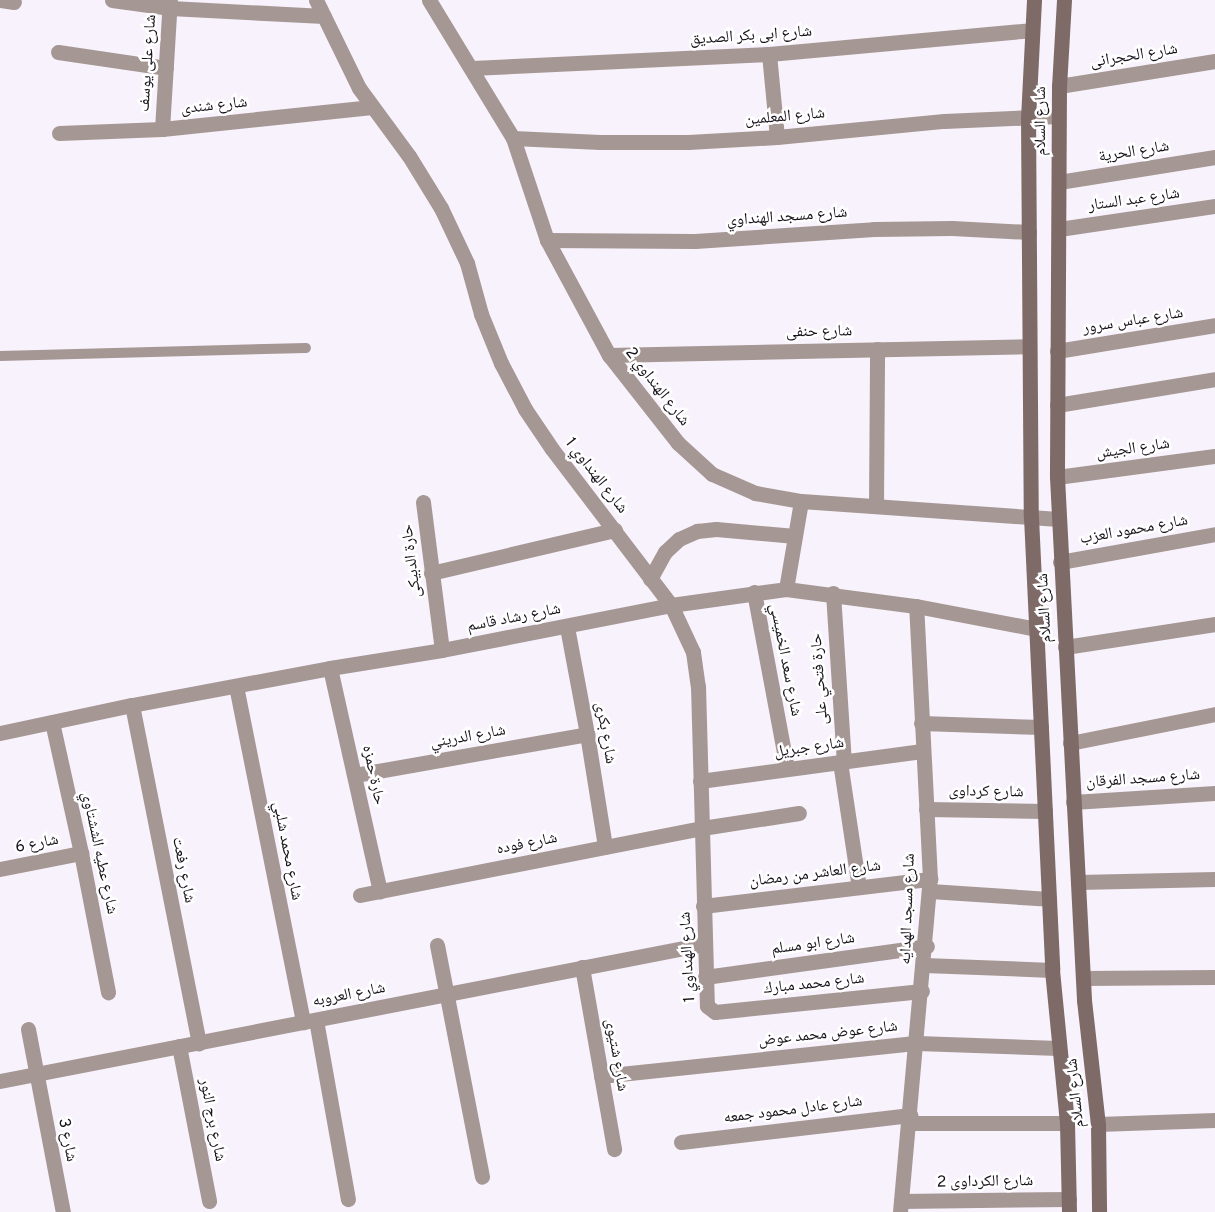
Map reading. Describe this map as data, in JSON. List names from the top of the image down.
{
  "streets": {
    "street": [
      "شارع ابى بكر الصديق",
      "شارع الحجرانى",
      "شارع على يوسف",
      "شارع شندى",
      "شارع المعلمين",
      "شارع السلام",
      "شارع الحرية",
      "شارع عبد الستار",
      "شارع مسجد الهنداوي",
      "شارع عباس سرور",
      "شارع حنفى",
      "شارع الهنداوي 2",
      "شارع الجيش",
      "شارع الهنداوي 1",
      "شارع محمود العزب",
      "حارة الدبيكى",
      "شارع رشاد قاسم",
      "شارع سعد الخميسي",
      "حارة فتحي على",
      "شارع بكرى",
      "شارع الدريني",
      "شارع جبريل",
      "حارة حمزه",
      "شارع مسجد الفرقان",
      "شارع كرداوى",
      "شارع 6",
      "شارع فوده",
      "شارع محمد شلبي",
      "شارع عطيه الششتاوي",
      "شارع رفعت",
      "شارع العاشر من رمضان",
      "شارع مسجد الهدايه",
      "شارع ابو مسلم",
      "شارع محمد مبارك",
      "شارع العروبه",
      "شارع عوض محمد عوض",
      "شارع شتيوى",
      "شارع عادل محمود جمعه",
      "شارع برج النور",
      "شارع 3",
      "شارع الكرداوى 2"
    ]
  },
  "crossings": [
    ["شارع ابى بكر الصديق", "شارع السلام"],
    ["شارع ابى بكر الصديق", "شارع الهنداوي 2"],
    ["شارع الحجرانى", "شارع السلام"],
    ["شارع على يوسف", "شارع شندى"],
    ["شارع شندى", "شارع الهنداوي 1"],
    ["شارع المعلمين", "شارع السلام"],
    ["شارع المعلمين", "شارع الهنداوي 2"],
    ["شارع السلام", "شارع الحرية"],
    ["شارع السلام", "شارع عبد الستار"],
    ["شارع السلام", "شارع مسجد الهنداوي"],
    ["شارع السلام", "شارع عباس سرور"],
    ["شارع السلام", "شارع حنفى"],
    ["شارع السلام", "شارع الهنداوي 2"],
    ["شارع السلام", "شارع الجيش"],
    ["شارع السلام", "شارع محمود العزب"],
    ["شارع السلام", "شارع رشاد قاسم"],
    ["شارع السلام", "شارع مسجد الفرقان"],
    ["شارع السلام", "شارع كرداوى"],
    ["شارع السلام", "شارع العاشر من رمضان"],
    ["شارع السلام", "شارع عوض محمد عوض"],
    ["شارع السلام", "شارع عادل محمود جمعه"],
    ["شارع السلام", "شارع الكرداوى 2"],
    ["شارع مسجد الهنداوي", "شارع الهنداوي 2"],
    ["شارع حنفى", "شارع الهنداوي 2"],
    ["شارع الهنداوي 1", "شارع رشاد قاسم"],
    ["شارع الهنداوي 1", "شارع جبريل"],
    ["شارع الهنداوي 1", "شارع فوده"],
    ["شارع الهنداوي 1", "شارع العاشر من رمضان"],
    ["شارع الهنداوي 1", "شارع ابو مسلم"],
    ["شارع الهنداوي 1", "شارع محمد مبارك"],
    ["شارع الهنداوي 1", "شارع العروبه"],
    ["حارة الدبيكى", "شارع رشاد قاسم"],
    ["شارع رشاد قاسم", "شارع سعد الخميسي"],
    ["شارع رشاد قاسم", "حارة فتحي على"],
    ["شارع رشاد قاسم", "شارع بكرى"],
    ["شارع رشاد قاسم", "حارة حمزه"],
    ["شارع رشاد قاسم", "شارع محمد شلبي"],
    ["شارع رشاد قاسم", "شارع عطيه الششتاوي"],
    ["شارع رشاد قاسم", "شارع رفعت"],
    ["شارع رشاد قاسم", "شارع مسجد الهدايه"],
    ["شارع سعد الخميسي", "شارع جبريل"],
    ["حارة فتحي على", "شارع جبريل"],
    ["حارة فتحي على", "شارع العاشر من رمضان"],
    ["شارع بكرى", "شارع الدريني"],
    ["شارع بكرى", "شارع فوده"],
    ["شارع الدريني", "حارة حمزه"],
    ["شارع جبريل", "شارع مسجد الهدايه"],
    ["حارة حمزه", "شارع فوده"],
    ["شارع كرداوى", "شارع مسجد الهدايه"],
    ["شارع 6", "شارع عطيه الششتاوي"],
    ["شارع محمد شلبي", "شارع العروبه"],
    ["شارع رفعت", "شارع العروبه"],
    ["شارع العاشر من رمضان", "شارع مسجد الهدايه"],
    ["شارع مسجد الهدايه", "شارع ابو مسلم"],
    ["شارع مسجد الهدايه", "شارع محمد مبارك"],
    ["شارع مسجد الهدايه", "شارع عوض محمد عوض"],
    ["شارع مسجد الهدايه", "شارع عادل محمود جمعه"],
    ["شارع مسجد الهدايه", "شارع الكرداوى 2"],
    ["شارع العروبه", "شارع شتيوى"],
    ["شارع العروبه", "شارع برج النور"],
    ["شارع العروبه", "شارع 3"],
    ["شارع عوض محمد عوض", "شارع شتيوى"]
  ]
}
